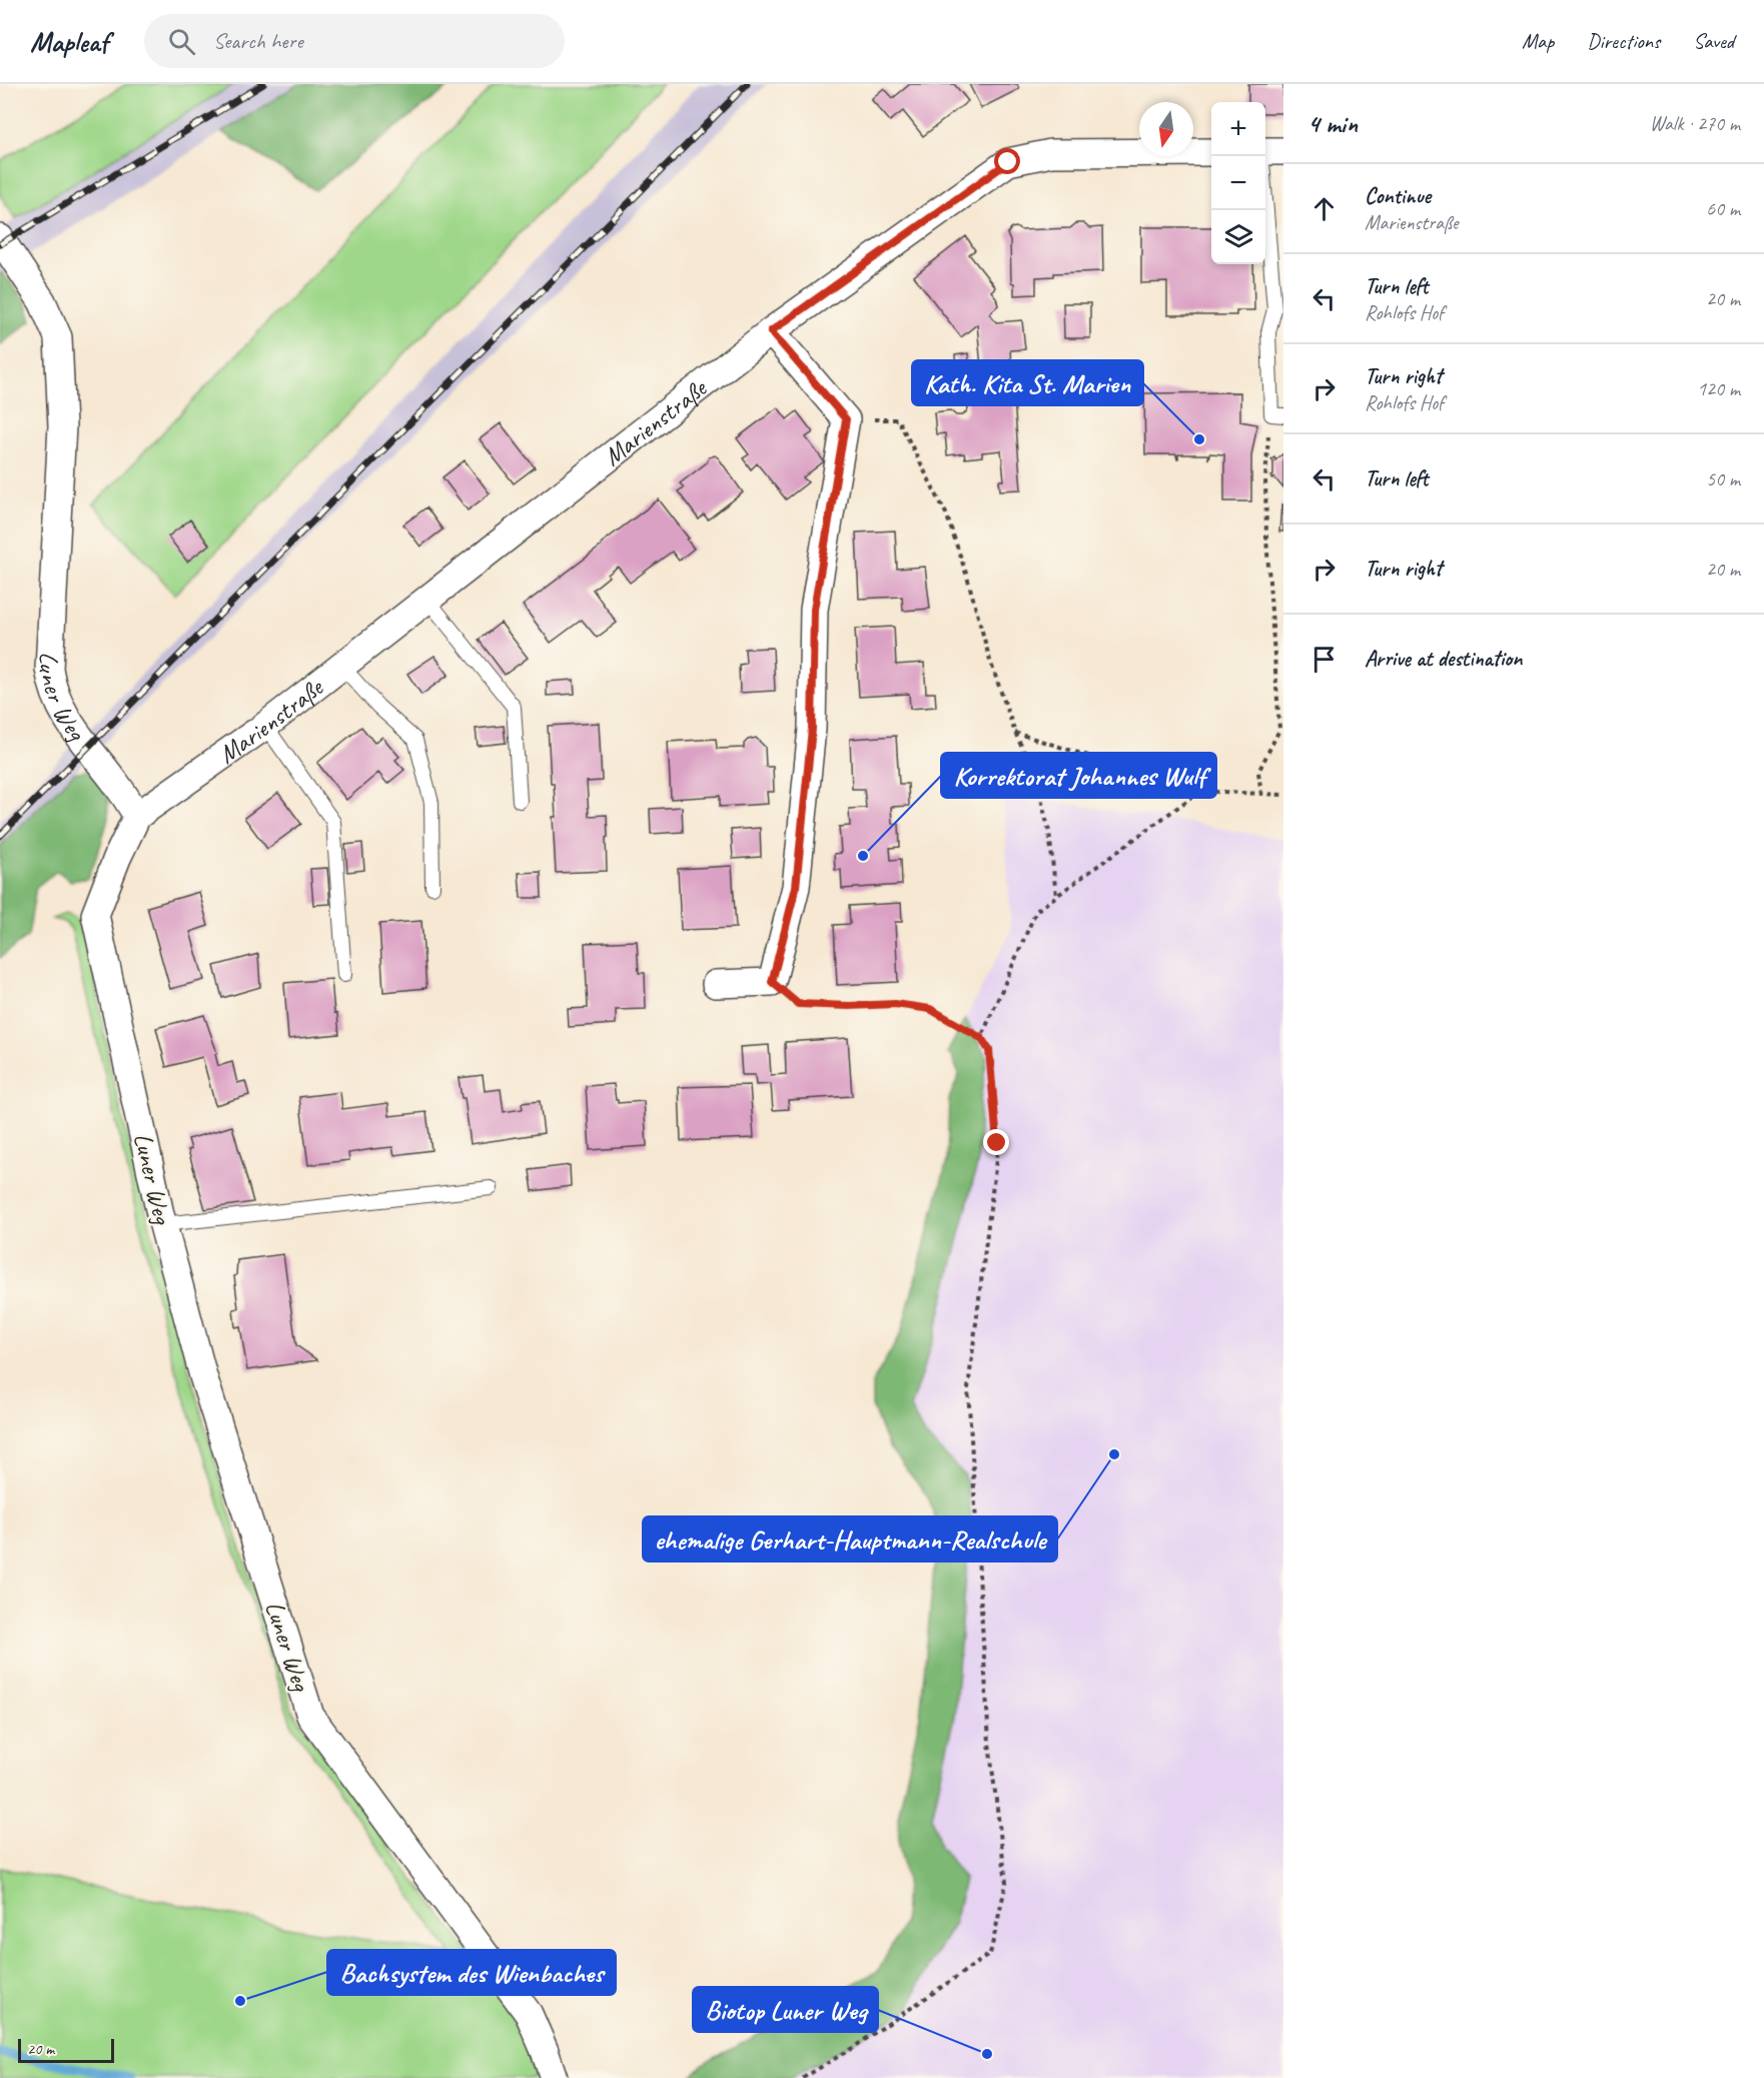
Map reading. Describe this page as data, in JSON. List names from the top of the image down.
{
  "streets": {
    "street": ["Marienstraße", "Luner Weg"]
  },
  "crossings": [
    ["Marienstraße", "Luner Weg"]
  ],
  "places": [
    "Kath. Kita St. Marien",
    "Korrektorat Johannes Wulf",
    "ehemalige Gerhart-Hauptmann-Realschule",
    "Bachsystem des Wienbaches",
    "Biotop Luner Weg"
  ],
  "scale_bar": "20 m",
  "north": "bottom",
  "page": {
    "header": "Mapleaf",
    "search": "Search here",
    "nav": ["Map", "Directions", "Saved"],
    "heading": ["4 min", "Walk · 270 m"],
    "map_buttons": ["+", "−"],
    "list": [
      ["Continue", "Marienstraße", "60 m"],
      ["Turn left", "Rohlofs Hof", "20 m"],
      ["Turn right", "Rohlofs Hof", "120 m"],
      ["Turn left", "50 m"],
      ["Turn right", "20 m"],
      "Arrive at destination"
    ],
    "scale": "20 m"
  }
}
